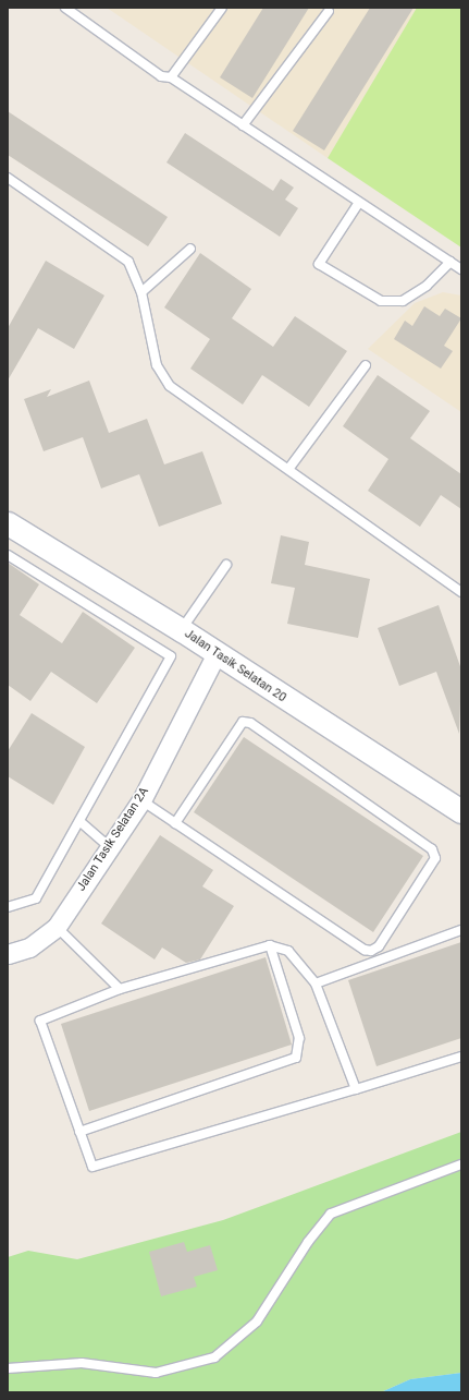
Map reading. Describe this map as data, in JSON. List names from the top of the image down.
{
  "streets": {
    "street": ["Jalan Tasik Selatan 20", "Jalan Tasik Selatan 2A"]
  },
  "crossings": [
    ["Jalan Tasik Selatan 20", "Jalan Tasik Selatan 2A"]
  ]
}
